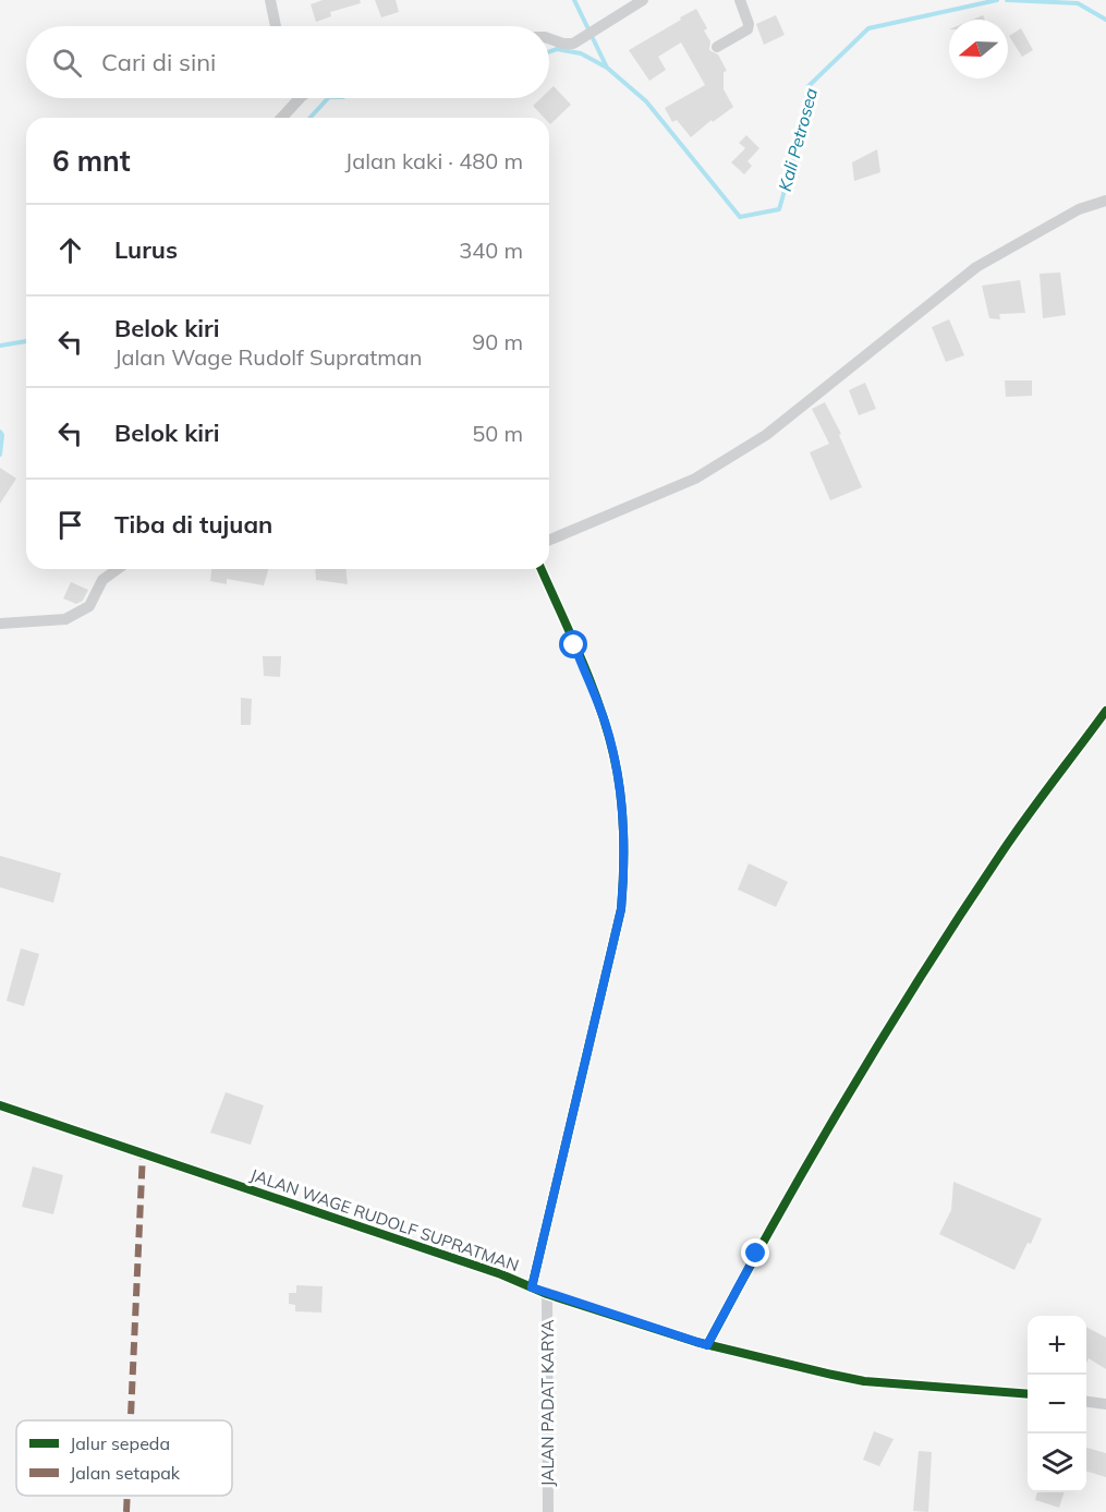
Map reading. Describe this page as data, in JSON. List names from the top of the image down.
{
  "streets": {
    "street": ["JALAN WAGE RUDOLF SUPRATMAN", "JALAN PADAT KARYA"]
  },
  "crossings": [
    ["JALAN WAGE RUDOLF SUPRATMAN", "JALAN PADAT KARYA"]
  ],
  "water": ["Kali Petrosea"],
  "legend": ["Jalur sepeda", "Jalan setapak"],
  "north": "left",
  "page": {
    "search": "Cari di sini",
    "heading": ["6 mnt", "Jalan kaki · 480 m"],
    "list": [
      ["Lurus", "340 m"],
      ["Belok kiri", "Jalan Wage Rudolf Supratman", "90 m"],
      ["Belok kiri", "50 m"],
      "Tiba di tujuan"
    ],
    "map_buttons": ["+", "−"]
  }
}
